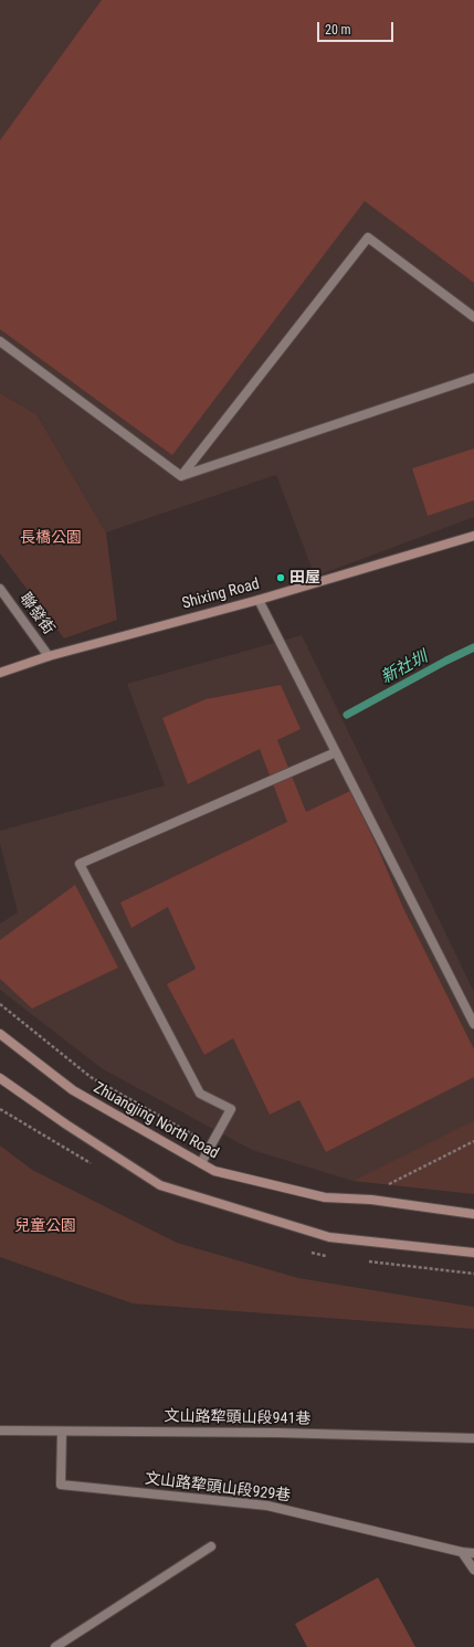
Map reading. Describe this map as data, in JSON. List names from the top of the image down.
{
  "streets": {
    "street": [
      "Shixing Road",
      "聯發街",
      "Zhuangjing North Road",
      "文山路犂頭山段941巷",
      "文山路犂頭山段929巷"
    ]
  },
  "crossings": [
    ["Shixing Road", "聯發街"],
    ["文山路犂頭山段941巷", "文山路犂頭山段929巷"]
  ],
  "water": ["新社圳"],
  "parks": ["長橋公園", "兒童公園"],
  "places": ["田屋"],
  "scale_bar": "20 m"
}
